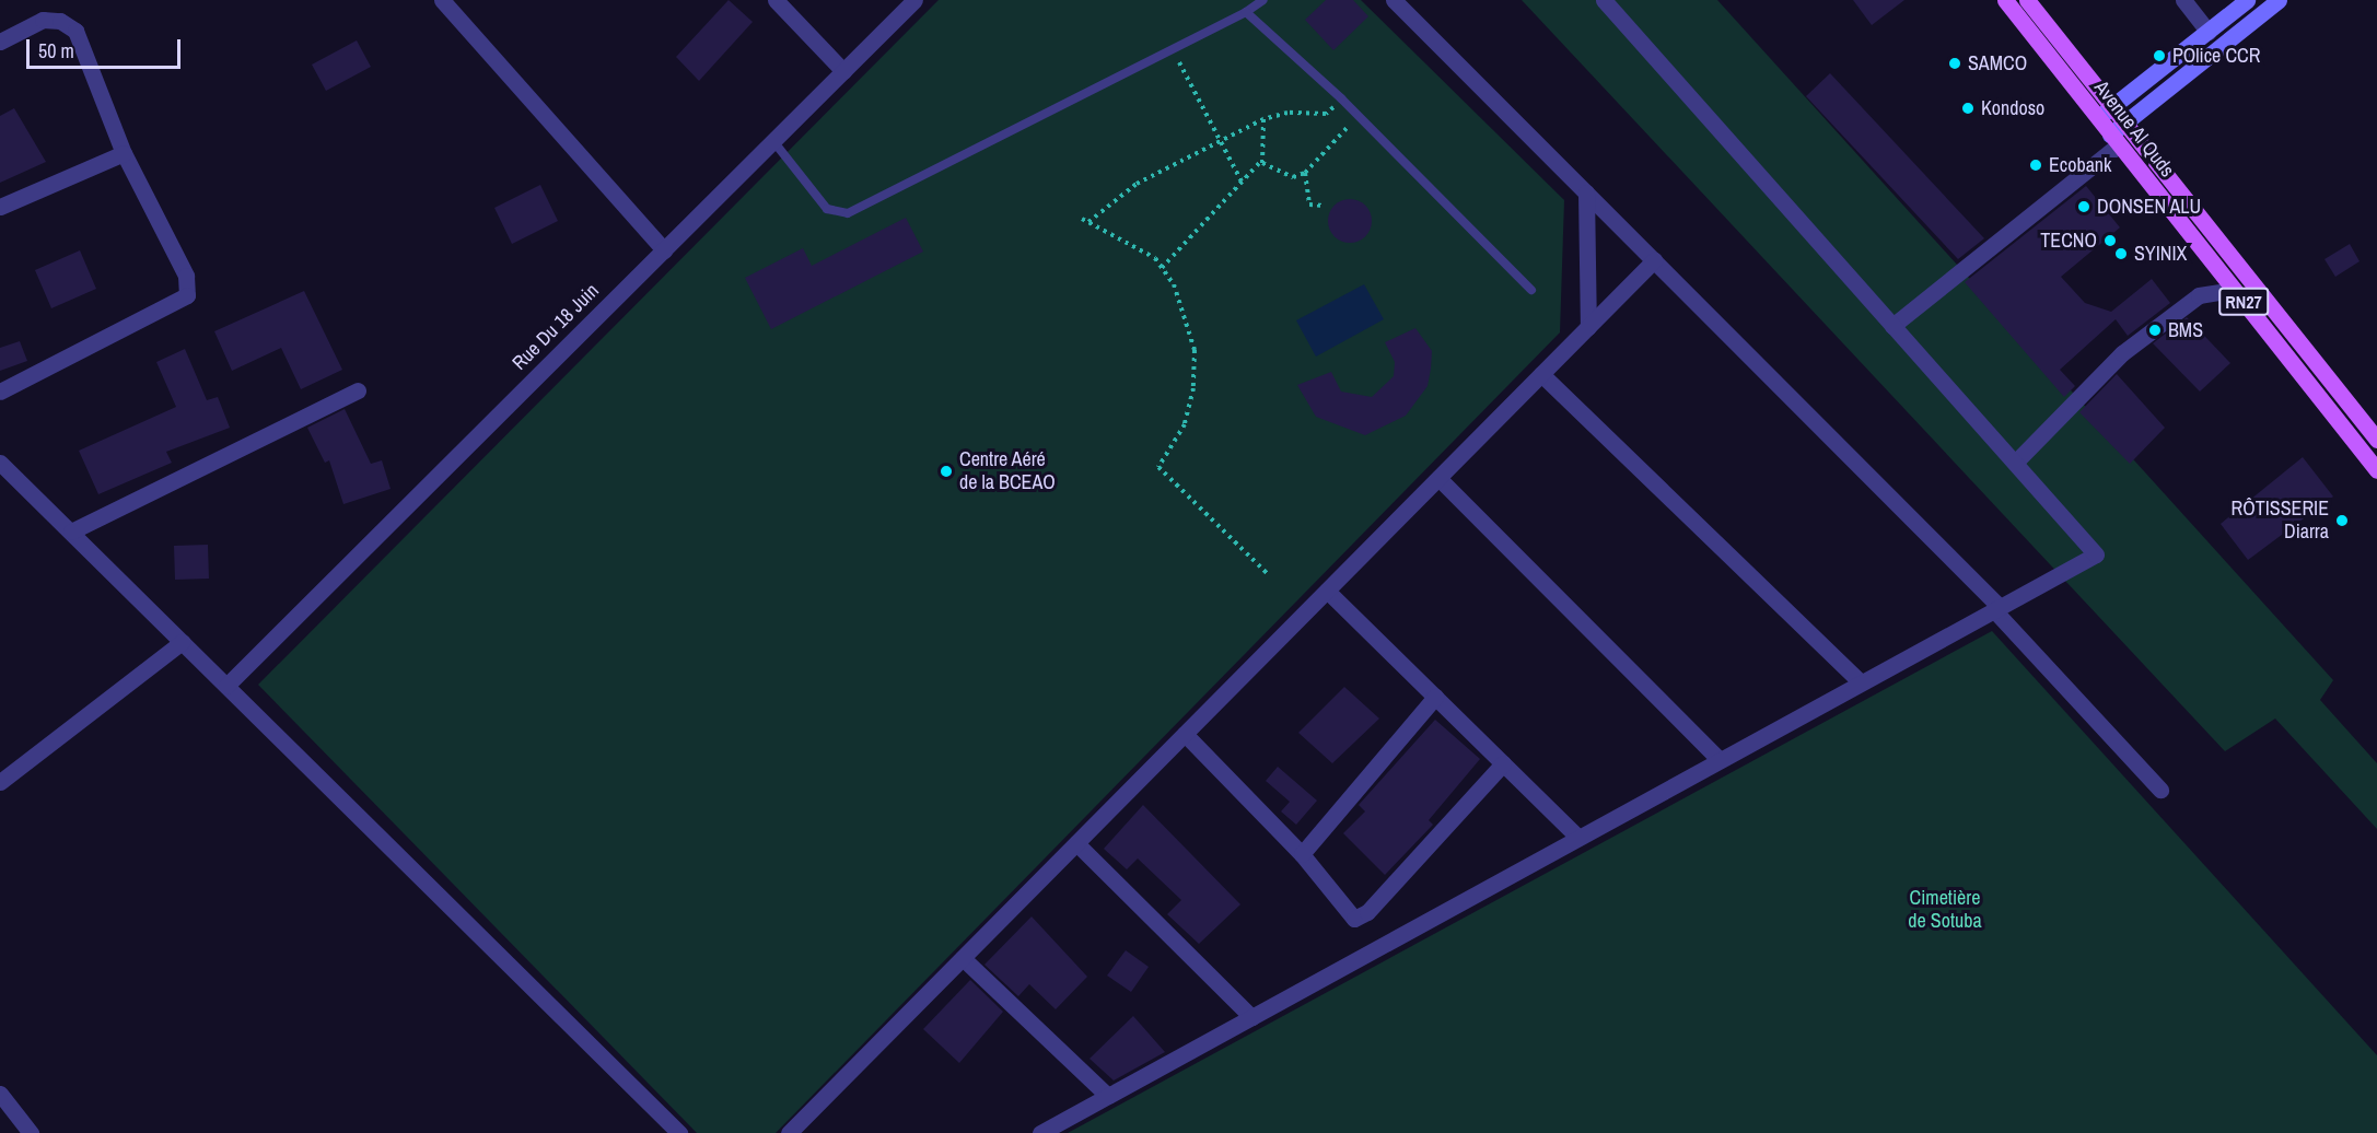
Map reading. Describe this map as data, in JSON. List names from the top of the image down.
{
  "streets": {
    "main road": ["Avenue Al Quds", "RN27"],
    "street": ["Rue Du 18 Juin"]
  },
  "parks": ["Cimetière de Sotuba"],
  "places": [
    "POlice CCR",
    "SAMCO",
    "Kondoso",
    "Ecobank",
    "DONSEN ALU",
    "TECNO",
    "SYINIX",
    "BMS",
    "Centre Aéré de la BCEAO",
    "RÔTISSERIE Diarra"
  ],
  "scale_bar": "50 m"
}
